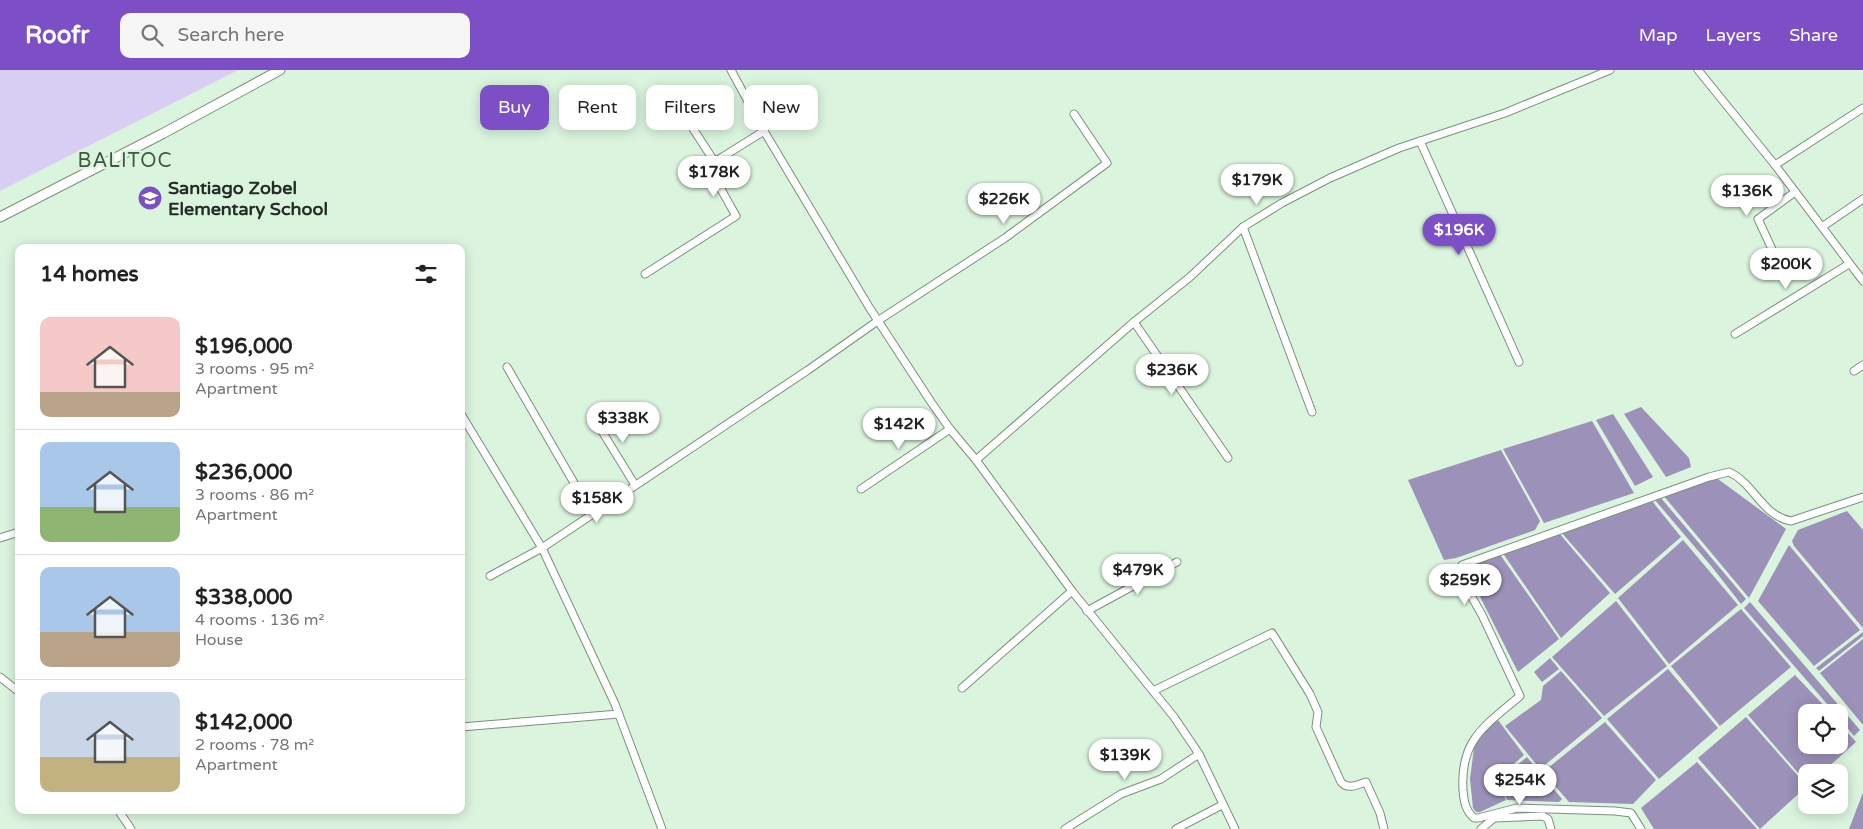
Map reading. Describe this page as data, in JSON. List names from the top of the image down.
{
  "districts": ["BALITOC"],
  "places": {
    "school or university": ["Santiago Zobel Elementary School"]
  },
  "page": {
    "header": "Roofr",
    "search": "Search here",
    "nav": ["Map", "Layers", "Share"],
    "chip": [
      "Buy",
      "Rent",
      "Filters",
      "New"
    ],
    "price": [
      "$178K",
      "$179K",
      "$136K",
      "$226K",
      "$196K",
      "$200K",
      "$236K",
      "$338K",
      "$142K",
      "$158K",
      "$479K",
      "$259K",
      "$139K",
      "$254K"
    ],
    "heading": "14 homes",
    "list": [
      {
        "name": "$196,000",
        "note": "3 rooms · 95 m² · Apartment"
      },
      {
        "name": "$236,000",
        "note": "3 rooms · 86 m² · Apartment"
      },
      {
        "name": "$338,000",
        "note": "4 rooms · 136 m² · House"
      },
      {
        "name": "$142,000",
        "note": "2 rooms · 78 m² · Apartment"
      }
    ]
  }
}
